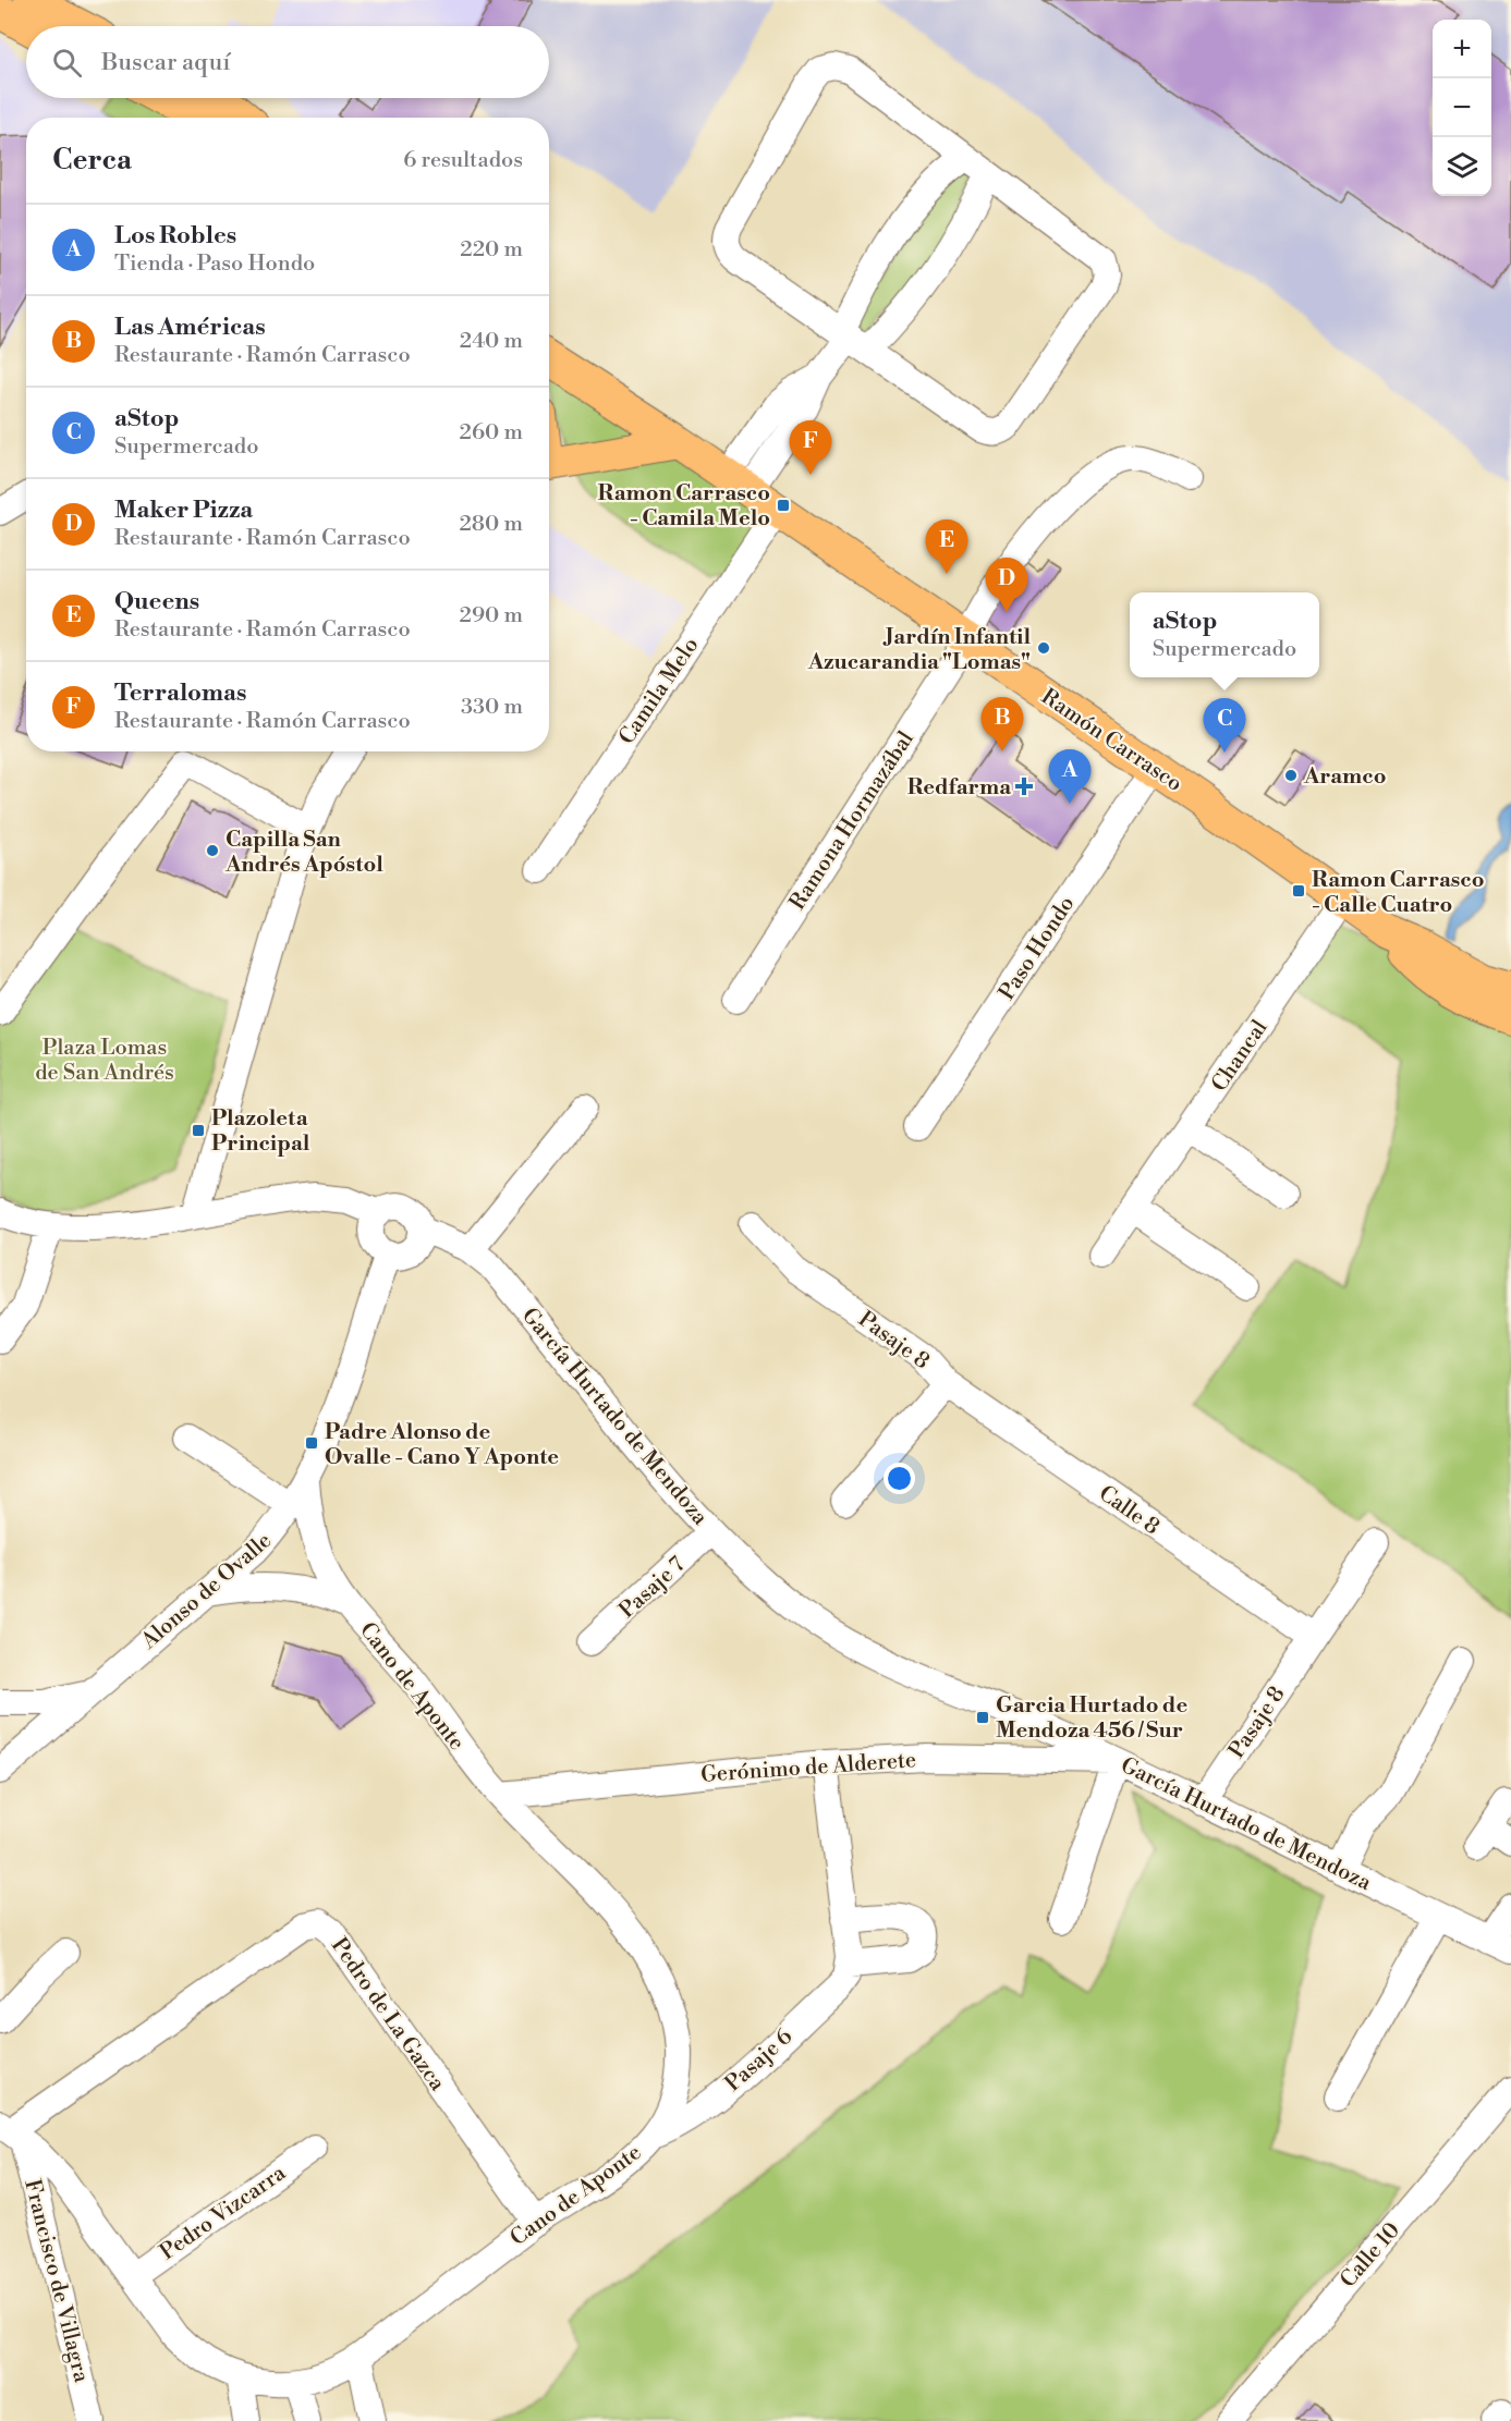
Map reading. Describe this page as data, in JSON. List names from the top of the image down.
{
  "streets": {
    "main road": ["Ramón Carrasco"],
    "street": [
      "Camila Melo",
      "Ramona Hormazábal",
      "Paso Hondo",
      "Chancal",
      "Pasaje 8",
      "García Hurtado de Mendoza",
      "Calle 8",
      "Pasaje 7",
      "Alonso de Ovalle",
      "Cano de Aponte",
      "Gerónimo de Alderete",
      "Pedro de La Gazca",
      "Pasaje 6",
      "Pedro Vizcarra",
      "Calle 10",
      "Francisco de Villagra"
    ]
  },
  "crossings": [
    ["Camila Melo", "Ramón Carrasco"],
    ["Ramón Carrasco", "Ramona Hormazábal"],
    ["Ramón Carrasco", "Paso Hondo"],
    ["Ramón Carrasco", "Chancal"],
    ["Pasaje 8", "García Hurtado de Mendoza"],
    ["Pasaje 8", "Calle 8"],
    ["García Hurtado de Mendoza", "Pasaje 7"],
    ["García Hurtado de Mendoza", "Alonso de Ovalle"],
    ["García Hurtado de Mendoza", "Gerónimo de Alderete"],
    ["Alonso de Ovalle", "Cano de Aponte"],
    ["Cano de Aponte", "Gerónimo de Alderete"],
    ["Cano de Aponte", "Pedro de La Gazca"],
    ["Cano de Aponte", "Pasaje 6"],
    ["Cano de Aponte", "Pedro Vizcarra"],
    ["Cano de Aponte", "Francisco de Villagra"],
    ["Pedro de La Gazca", "Francisco de Villagra"]
  ],
  "parks": ["Plaza Lomas de San Andrés"],
  "places": {
    "transit": [
      "Ramon Carrasco - Camila Melo",
      "Ramon Carrasco - Calle Cuatro",
      "Plazoleta Principal",
      "Padre Alonso de Ovalle - Cano Y Aponte",
      "Garcia Hurtado de Mendoza 456 / Sur"
    ],
    "other": ["Jardín Infantil Azucarandia \"Lomas\"", "Aramco", "Capilla San Andrés Apóstol"],
    "health": ["Redfarma"]
  },
  "page": {
    "map_buttons": ["+", "−"],
    "search": "Buscar aquí",
    "heading": ["Cerca", "6 resultados"],
    "list": [
      {
        "mark": "A",
        "name": "Los Robles",
        "note": "Tienda · Paso Hondo",
        "value": "220 m"
      },
      {
        "mark": "B",
        "name": "Las Américas",
        "note": "Restaurante · Ramón Carrasco",
        "value": "240 m"
      },
      {
        "mark": "C",
        "name": "aStop",
        "note": "Supermercado",
        "value": "260 m"
      },
      {
        "mark": "D",
        "name": "Maker Pizza",
        "note": "Restaurante · Ramón Carrasco",
        "value": "280 m"
      },
      {
        "mark": "E",
        "name": "Queens",
        "note": "Restaurante · Ramón Carrasco",
        "value": "290 m"
      },
      {
        "mark": "F",
        "name": "Terralomas",
        "note": "Restaurante · Ramón Carrasco",
        "value": "330 m"
      }
    ],
    "pins": [
      "F",
      "E",
      "D",
      "B",
      "C",
      "A"
    ],
    "popup": ["aStop", "Supermercado"]
  }
}
